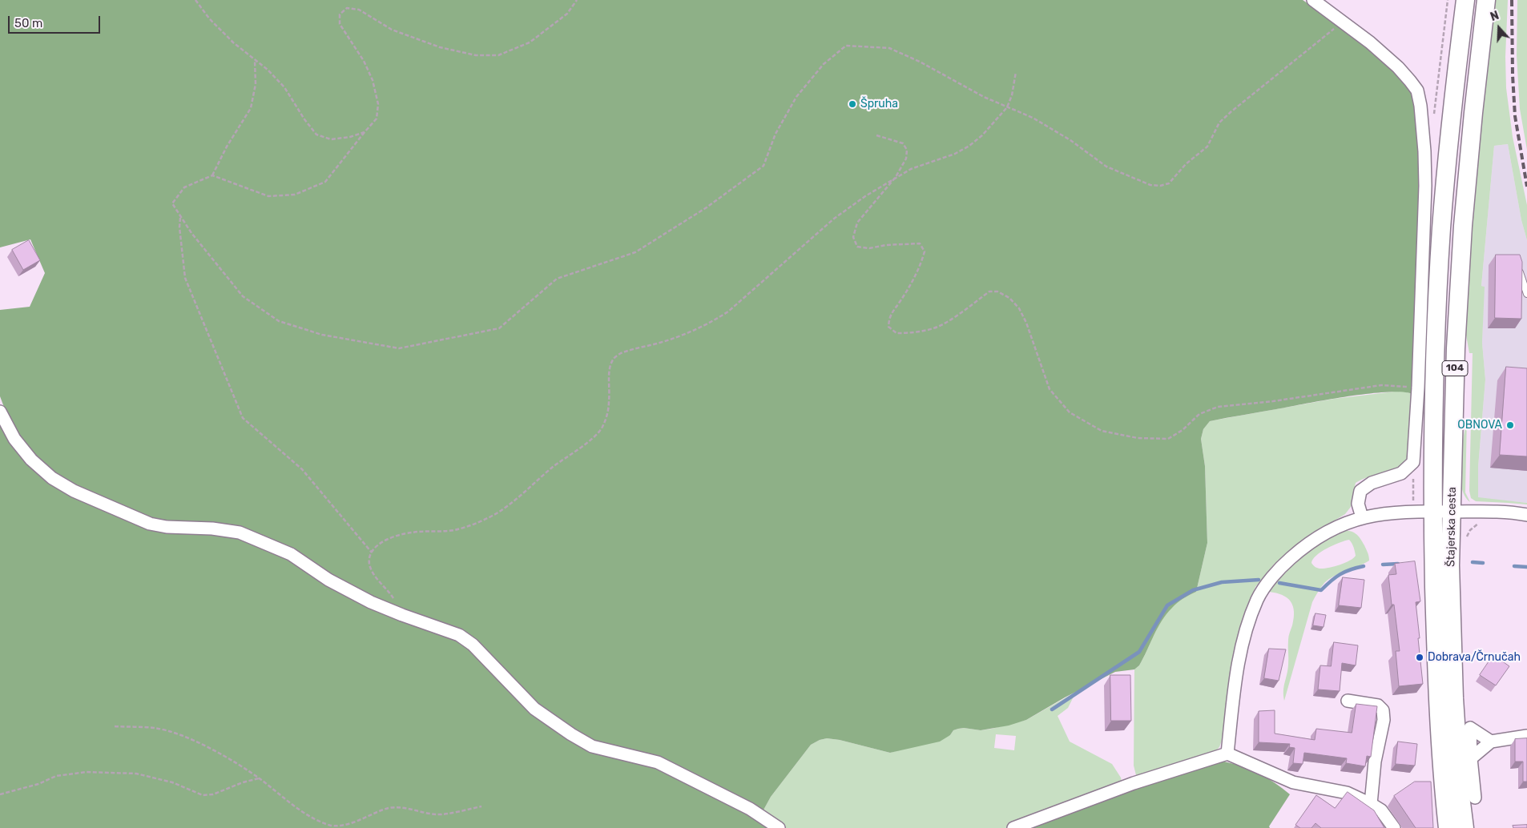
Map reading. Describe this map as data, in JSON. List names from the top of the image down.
{
  "streets": {
    "main road": ["104", "Štajerska cesta"]
  },
  "places": ["Špruha", "OBNOVA", "Dobrava/Črnučah"],
  "scale_bar": "50 m",
  "north": "top"
}
